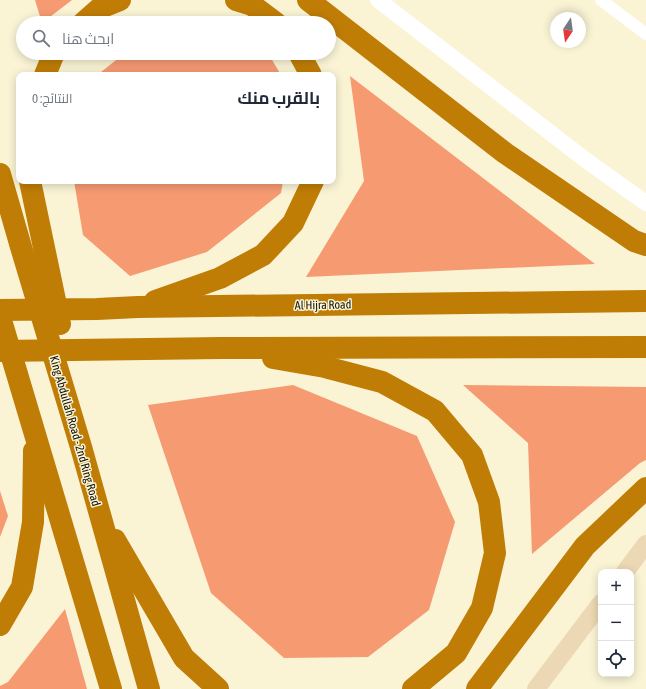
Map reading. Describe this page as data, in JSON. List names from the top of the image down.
{
  "streets": {
    "highway": ["Al Hijra Road", "King Abdullah Road - 2nd Ring Road"]
  },
  "north": "bottom",
  "page": {
    "search": "ابحث هنا",
    "heading": ["بالقرب منك", "النتائج: 0"],
    "map_buttons": ["+", "−"]
  }
}
